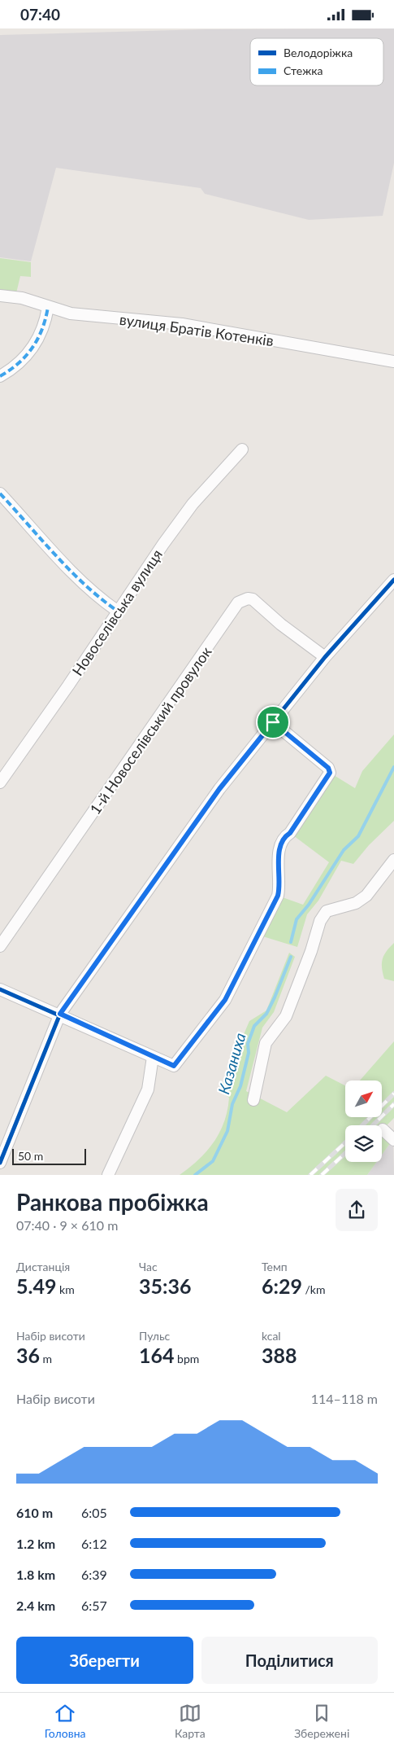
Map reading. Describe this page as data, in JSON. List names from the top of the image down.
{
  "streets": {
    "street": ["вулиця Братів Котенків", "Новоселівська вулиця", "1-й Новоселівський провулок"]
  },
  "water": ["Казаниха"],
  "legend": ["Велодоріжка", "Стежка"],
  "scale_bar": "50 m",
  "north": "top right",
  "page": {
    "status": "07:40",
    "scale": "50 m",
    "heading": ["Ранкова пробіжка", "07:40 · 9 × 610 m"],
    "stats": [
      ["Дистанція", "5.49 km"],
      ["Час", "35:36"],
      ["Темп", "6:29 /km"],
      ["Набір висоти", "36 m"],
      ["Пульс", "164 bpm"],
      ["kcal", "388"]
    ],
    "chart": ["Набір висоти", "114–118 m"],
    "list": [
      {
        "name": "610 m",
        "note": "6:05"
      },
      {
        "name": "1.2 km",
        "note": "6:12"
      },
      {
        "name": "1.8 km",
        "note": "6:39"
      },
      {
        "name": "2.4 km",
        "note": "6:57"
      }
    ],
    "buttons": ["Зберегти", "Поділитися"],
    "tabs": ["Головна", "Карта", "Збережені"]
  }
}
